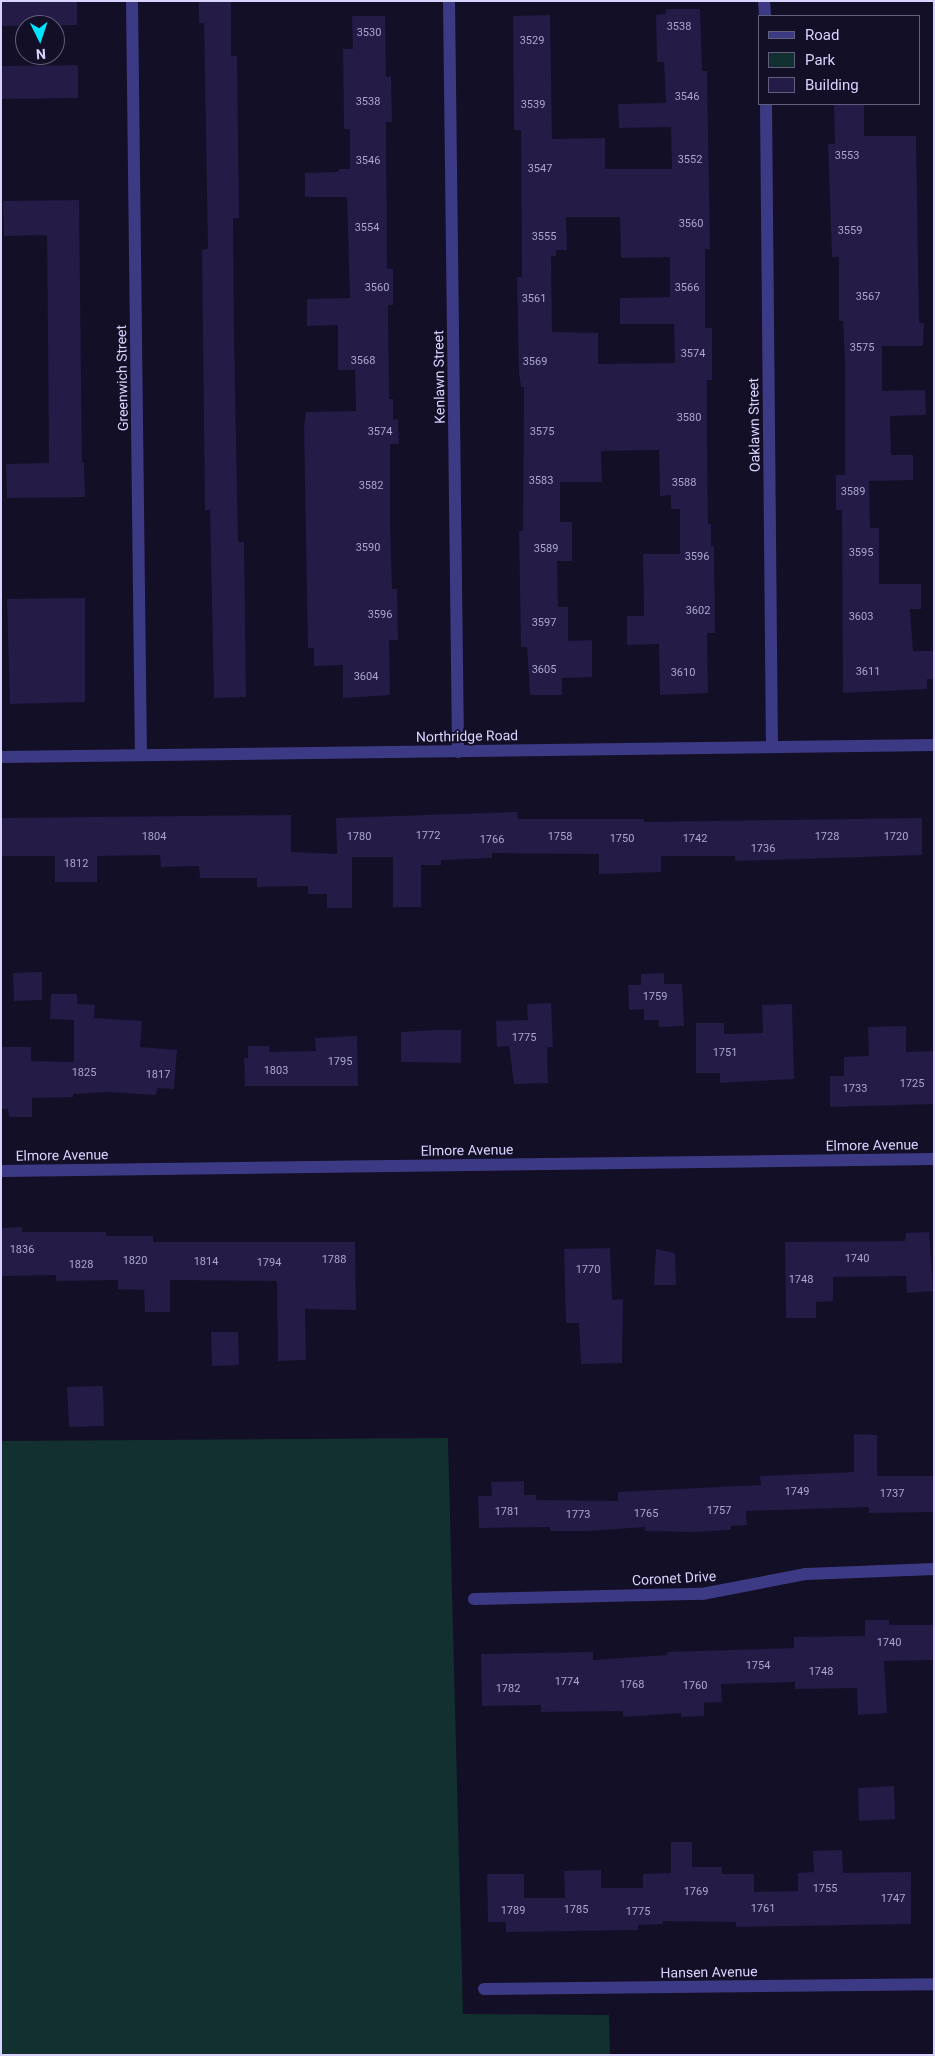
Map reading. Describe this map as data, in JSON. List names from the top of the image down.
{
  "streets": {
    "street": [
      "Kenlawn Street",
      "Greenwich Street",
      "Oaklawn Street",
      "Northridge Road",
      "Elmore Avenue",
      "Coronet Drive",
      "Hansen Avenue"
    ]
  },
  "crossings": [
    ["Kenlawn Street", "Northridge Road"],
    ["Greenwich Street", "Northridge Road"],
    ["Oaklawn Street", "Northridge Road"]
  ],
  "house_numbers": [
    "3538",
    "3530",
    "3529",
    "3546",
    "3538",
    "3539",
    "3553",
    "3552",
    "3546",
    "3547",
    "3560",
    "3554",
    "3559",
    "3555",
    "3560",
    "3566",
    "3567",
    "3561",
    "3575",
    "3574",
    "3568",
    "3569",
    "3580",
    "3574",
    "3575",
    "3583",
    "3588",
    "3582",
    "3589",
    "3590",
    "3589",
    "3595",
    "3596",
    "3602",
    "3596",
    "3603",
    "3597",
    "3605",
    "3611",
    "3610",
    "3604",
    "1772",
    "1804",
    "1780",
    "1758",
    "1728",
    "1720",
    "1750",
    "1742",
    "1766",
    "1736",
    "1812",
    "1759",
    "1775",
    "1751",
    "1795",
    "1803",
    "1825",
    "1817",
    "1725",
    "1733",
    "1836",
    "1740",
    "1788",
    "1820",
    "1814",
    "1794",
    "1828",
    "1770",
    "1748",
    "1749",
    "1737",
    "1757",
    "1781",
    "1765",
    "1773",
    "1740",
    "1754",
    "1748",
    "1774",
    "1768",
    "1760",
    "1782",
    "1755",
    "1769",
    "1747",
    "1761",
    "1785",
    "1789",
    "1775"
  ],
  "legend": ["Road", "Park", "Building"],
  "north": "bottom"
}
